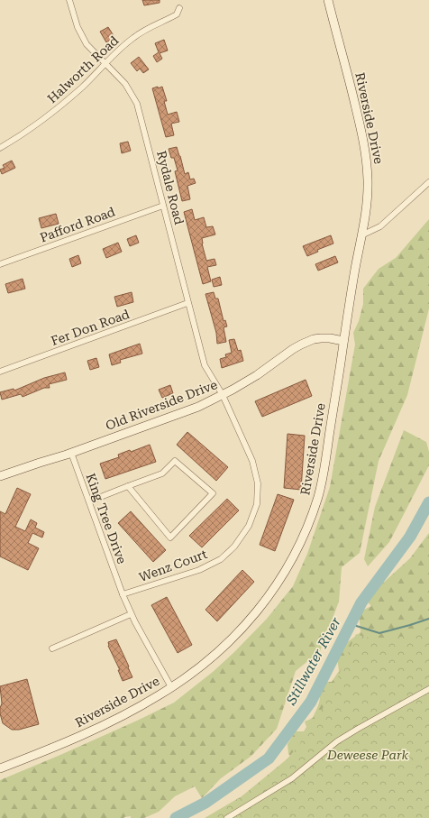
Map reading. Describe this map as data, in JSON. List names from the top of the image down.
{
  "streets": {
    "main road": ["Riverside Drive", "Old Riverside Drive"],
    "street": [
      "Halworth Road",
      "Rydale Road",
      "Pafford Road",
      "Fer Don Road",
      "King Tree Drive",
      "Wenz Court"
    ]
  },
  "crossings": [
    ["Halworth Road", "Rydale Road"],
    ["Riverside Drive", "Old Riverside Drive"],
    ["Riverside Drive", "King Tree Drive"],
    ["Rydale Road", "Pafford Road"],
    ["Rydale Road", "Fer Don Road"],
    ["Rydale Road", "Old Riverside Drive"],
    ["Rydale Road", "Wenz Court"],
    ["Old Riverside Drive", "King Tree Drive"],
    ["Old Riverside Drive", "Wenz Court"],
    ["King Tree Drive", "Wenz Court"]
  ],
  "water": ["Stillwater River"],
  "parks": ["Deweese Park"]
}
